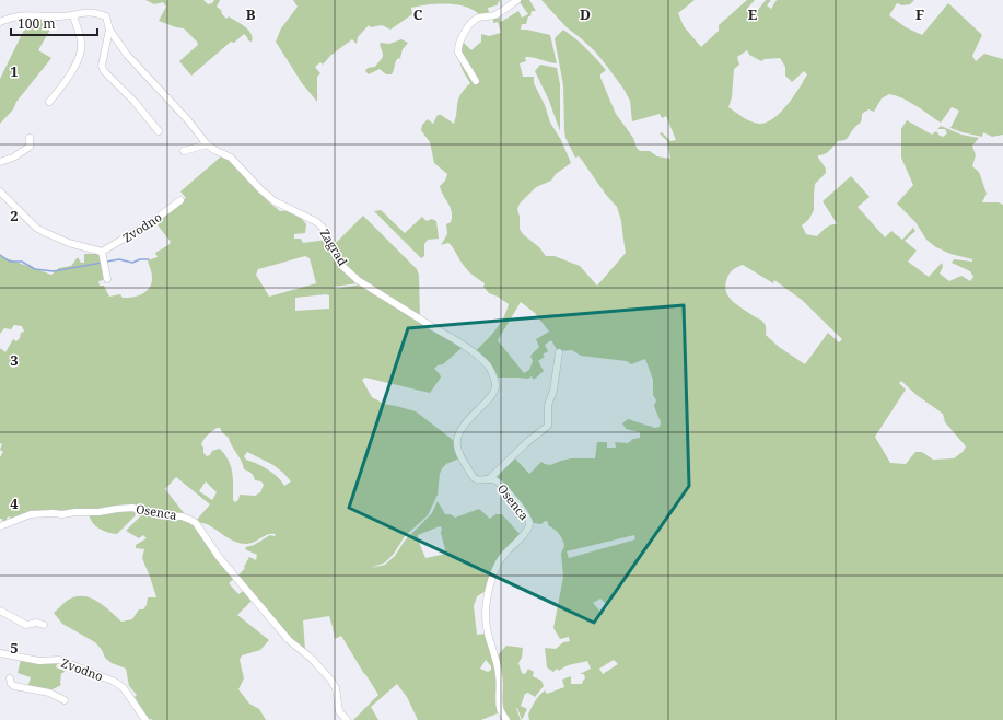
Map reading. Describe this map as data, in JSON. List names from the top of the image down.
{
  "streets": {
    "street": ["Zvodno", "Zagrad", "Osenca"]
  },
  "crossings": [
    ["Zagrad", "Osenca"]
  ],
  "scale_bar": "100 m",
  "grid": {
    "columns": [
      "B",
      "C",
      "D",
      "E",
      "F"
    ],
    "rows": [
      "1",
      "2",
      "3",
      "4",
      "5"
    ]
  }
}
